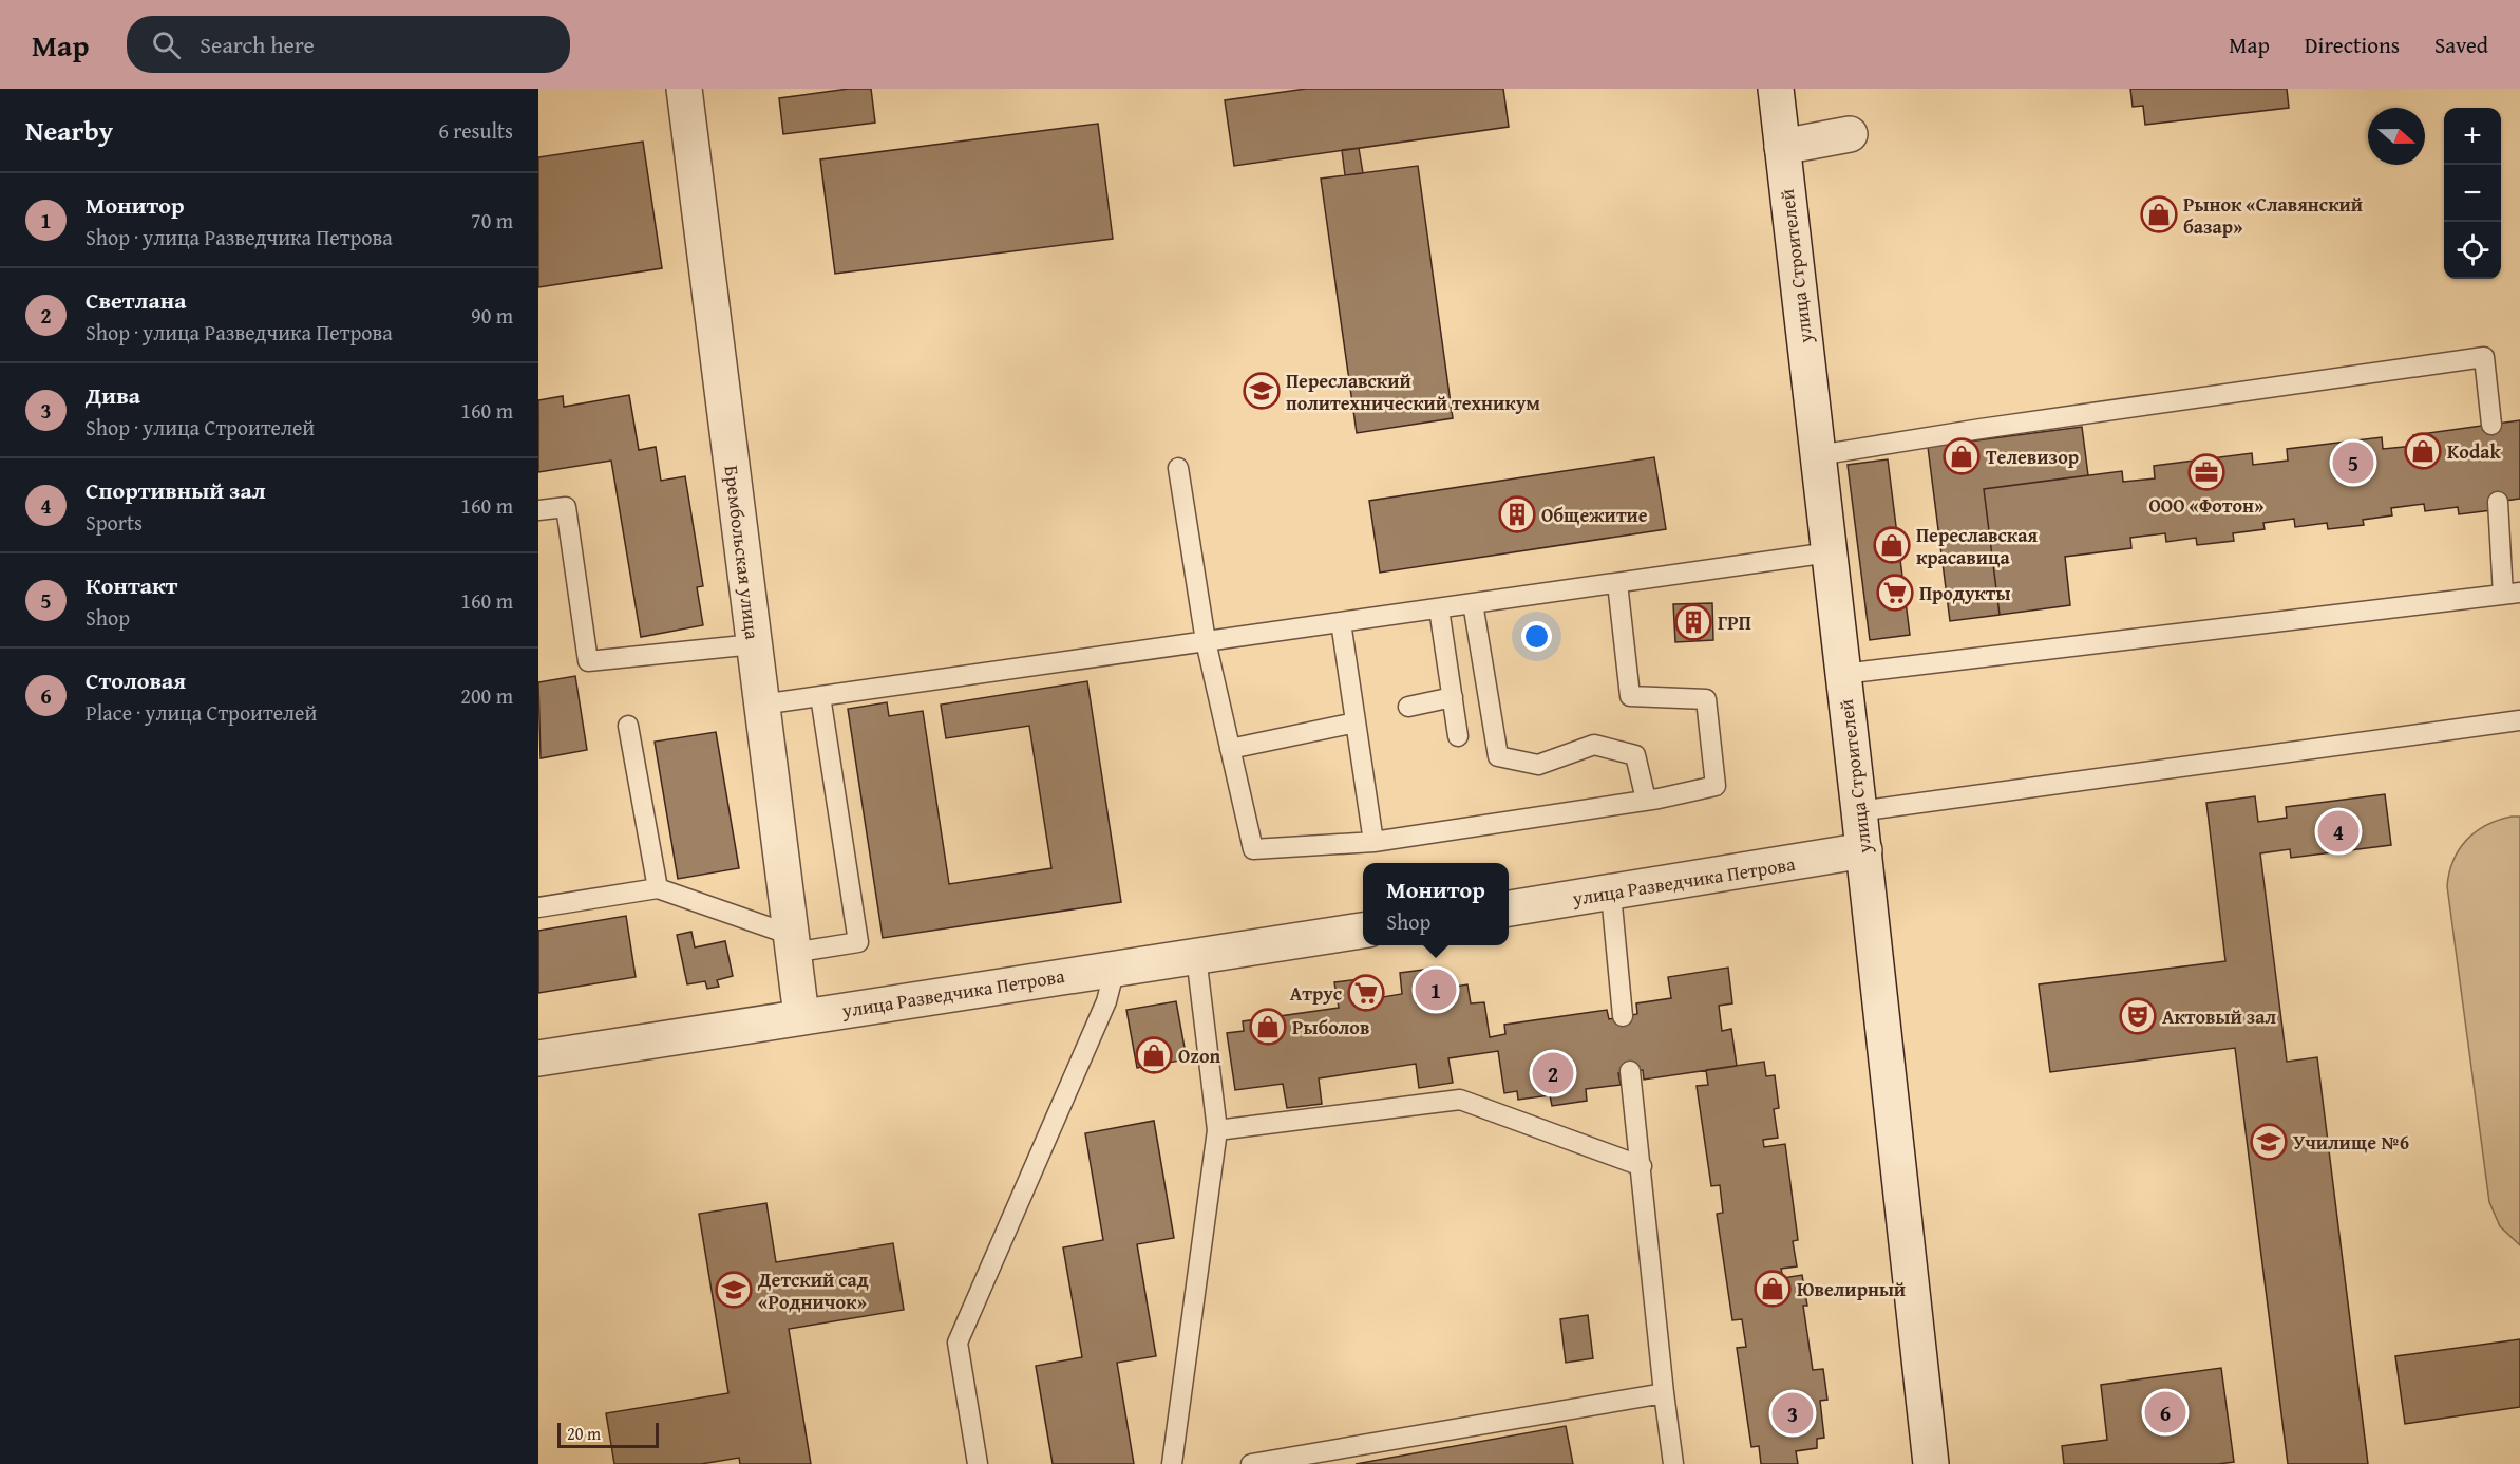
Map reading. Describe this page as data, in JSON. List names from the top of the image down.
{
  "streets": {
    "street": ["улица Строителей", "Брембольская улица", "улица Разведчика Петрова"]
  },
  "crossings": [
    ["улица Строителей", "улица Разведчика Петрова"],
    ["Брембольская улица", "улица Разведчика Петрова"]
  ],
  "places": {
    "shop": [
      "Рынок «Славянский базар»",
      "Kodak",
      "Телевизор",
      "Переславская красавица",
      "Рыболов",
      "Ozon",
      "Ювелирный"
    ],
    "school or university": ["Переславский политехнический техникум", "Училище №6", "Детский сад «Родничок»"],
    "office": ["ООО «Фотон»"],
    "building": ["Общежитие", "ГРП"],
    "supermarket": ["Продукты", "Атрус"],
    "theatre": ["Актовый зал"]
  },
  "scale_bar": "20 m",
  "north": "right",
  "page": {
    "header": "Map",
    "search": "Search here",
    "nav": ["Map", "Directions", "Saved"],
    "heading": ["Nearby", "6 results"],
    "map_buttons": ["+", "−"],
    "list": [
      {
        "mark": "1",
        "name": "Монитор",
        "note": "Shop · улица Разведчика Петрова",
        "value": "70 m"
      },
      {
        "mark": "2",
        "name": "Светлана",
        "note": "Shop · улица Разведчика Петрова",
        "value": "90 m"
      },
      {
        "mark": "3",
        "name": "Дива",
        "note": "Shop · улица Строителей",
        "value": "160 m"
      },
      {
        "mark": "4",
        "name": "Спортивный зал",
        "note": "Sports",
        "value": "160 m"
      },
      {
        "mark": "5",
        "name": "Контакт",
        "note": "Shop",
        "value": "160 m"
      },
      {
        "mark": "6",
        "name": "Столовая",
        "note": "Place · улица Строителей",
        "value": "200 m"
      }
    ],
    "pins": [
      "5",
      "4",
      "1",
      "2",
      "6",
      "3"
    ],
    "popup": ["Монитор", "Shop"],
    "scale": "20 m"
  }
}
